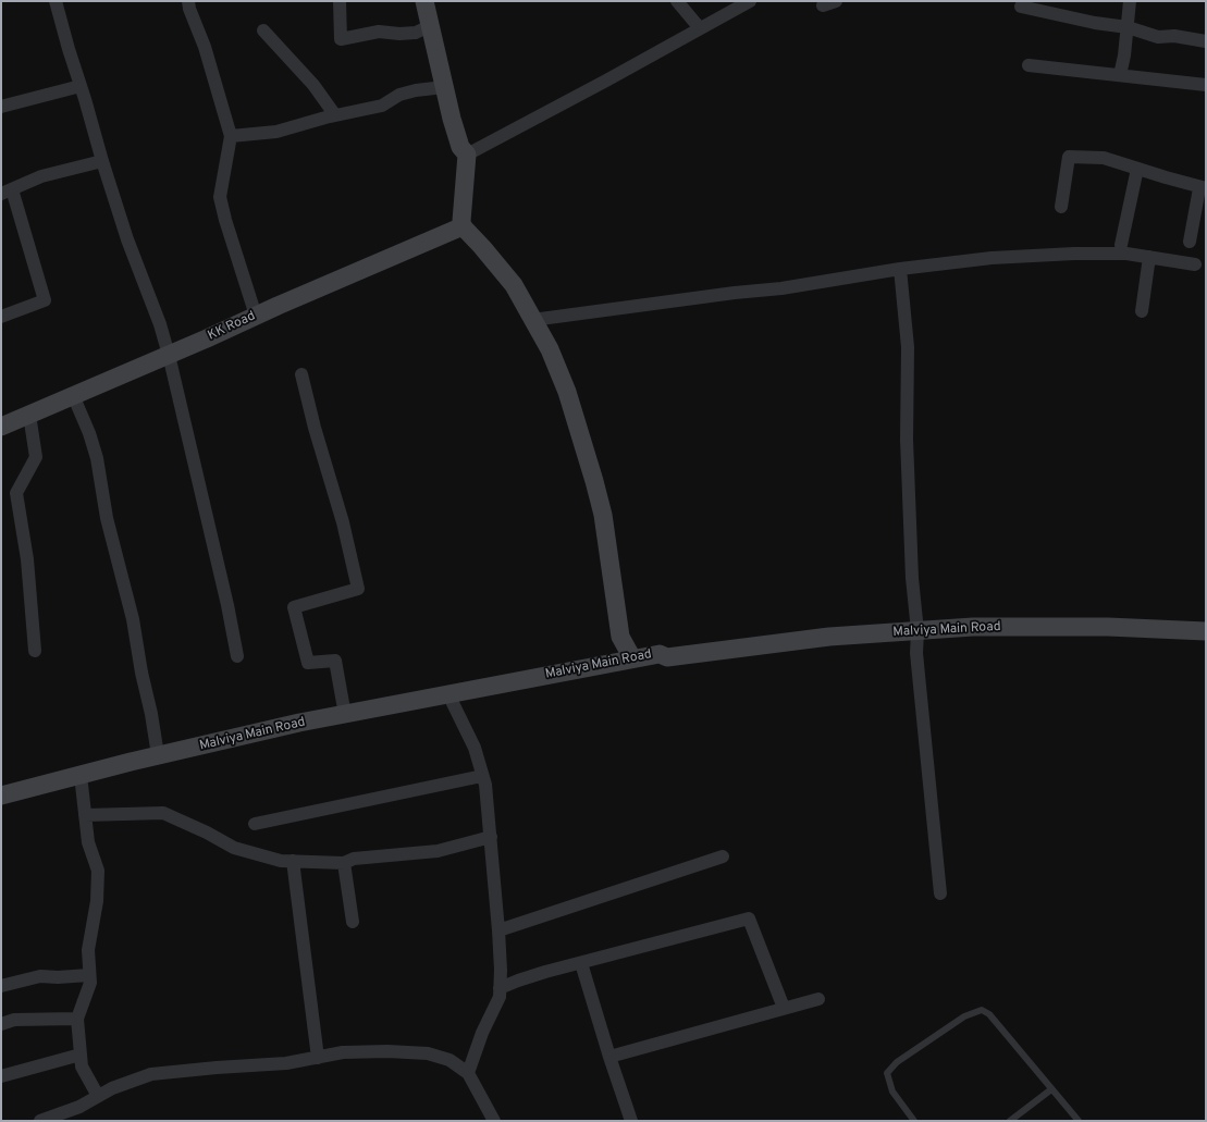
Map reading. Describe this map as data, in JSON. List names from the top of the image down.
{
  "streets": {
    "street": ["KK Road", "Malviya Main Road"]
  }
}
